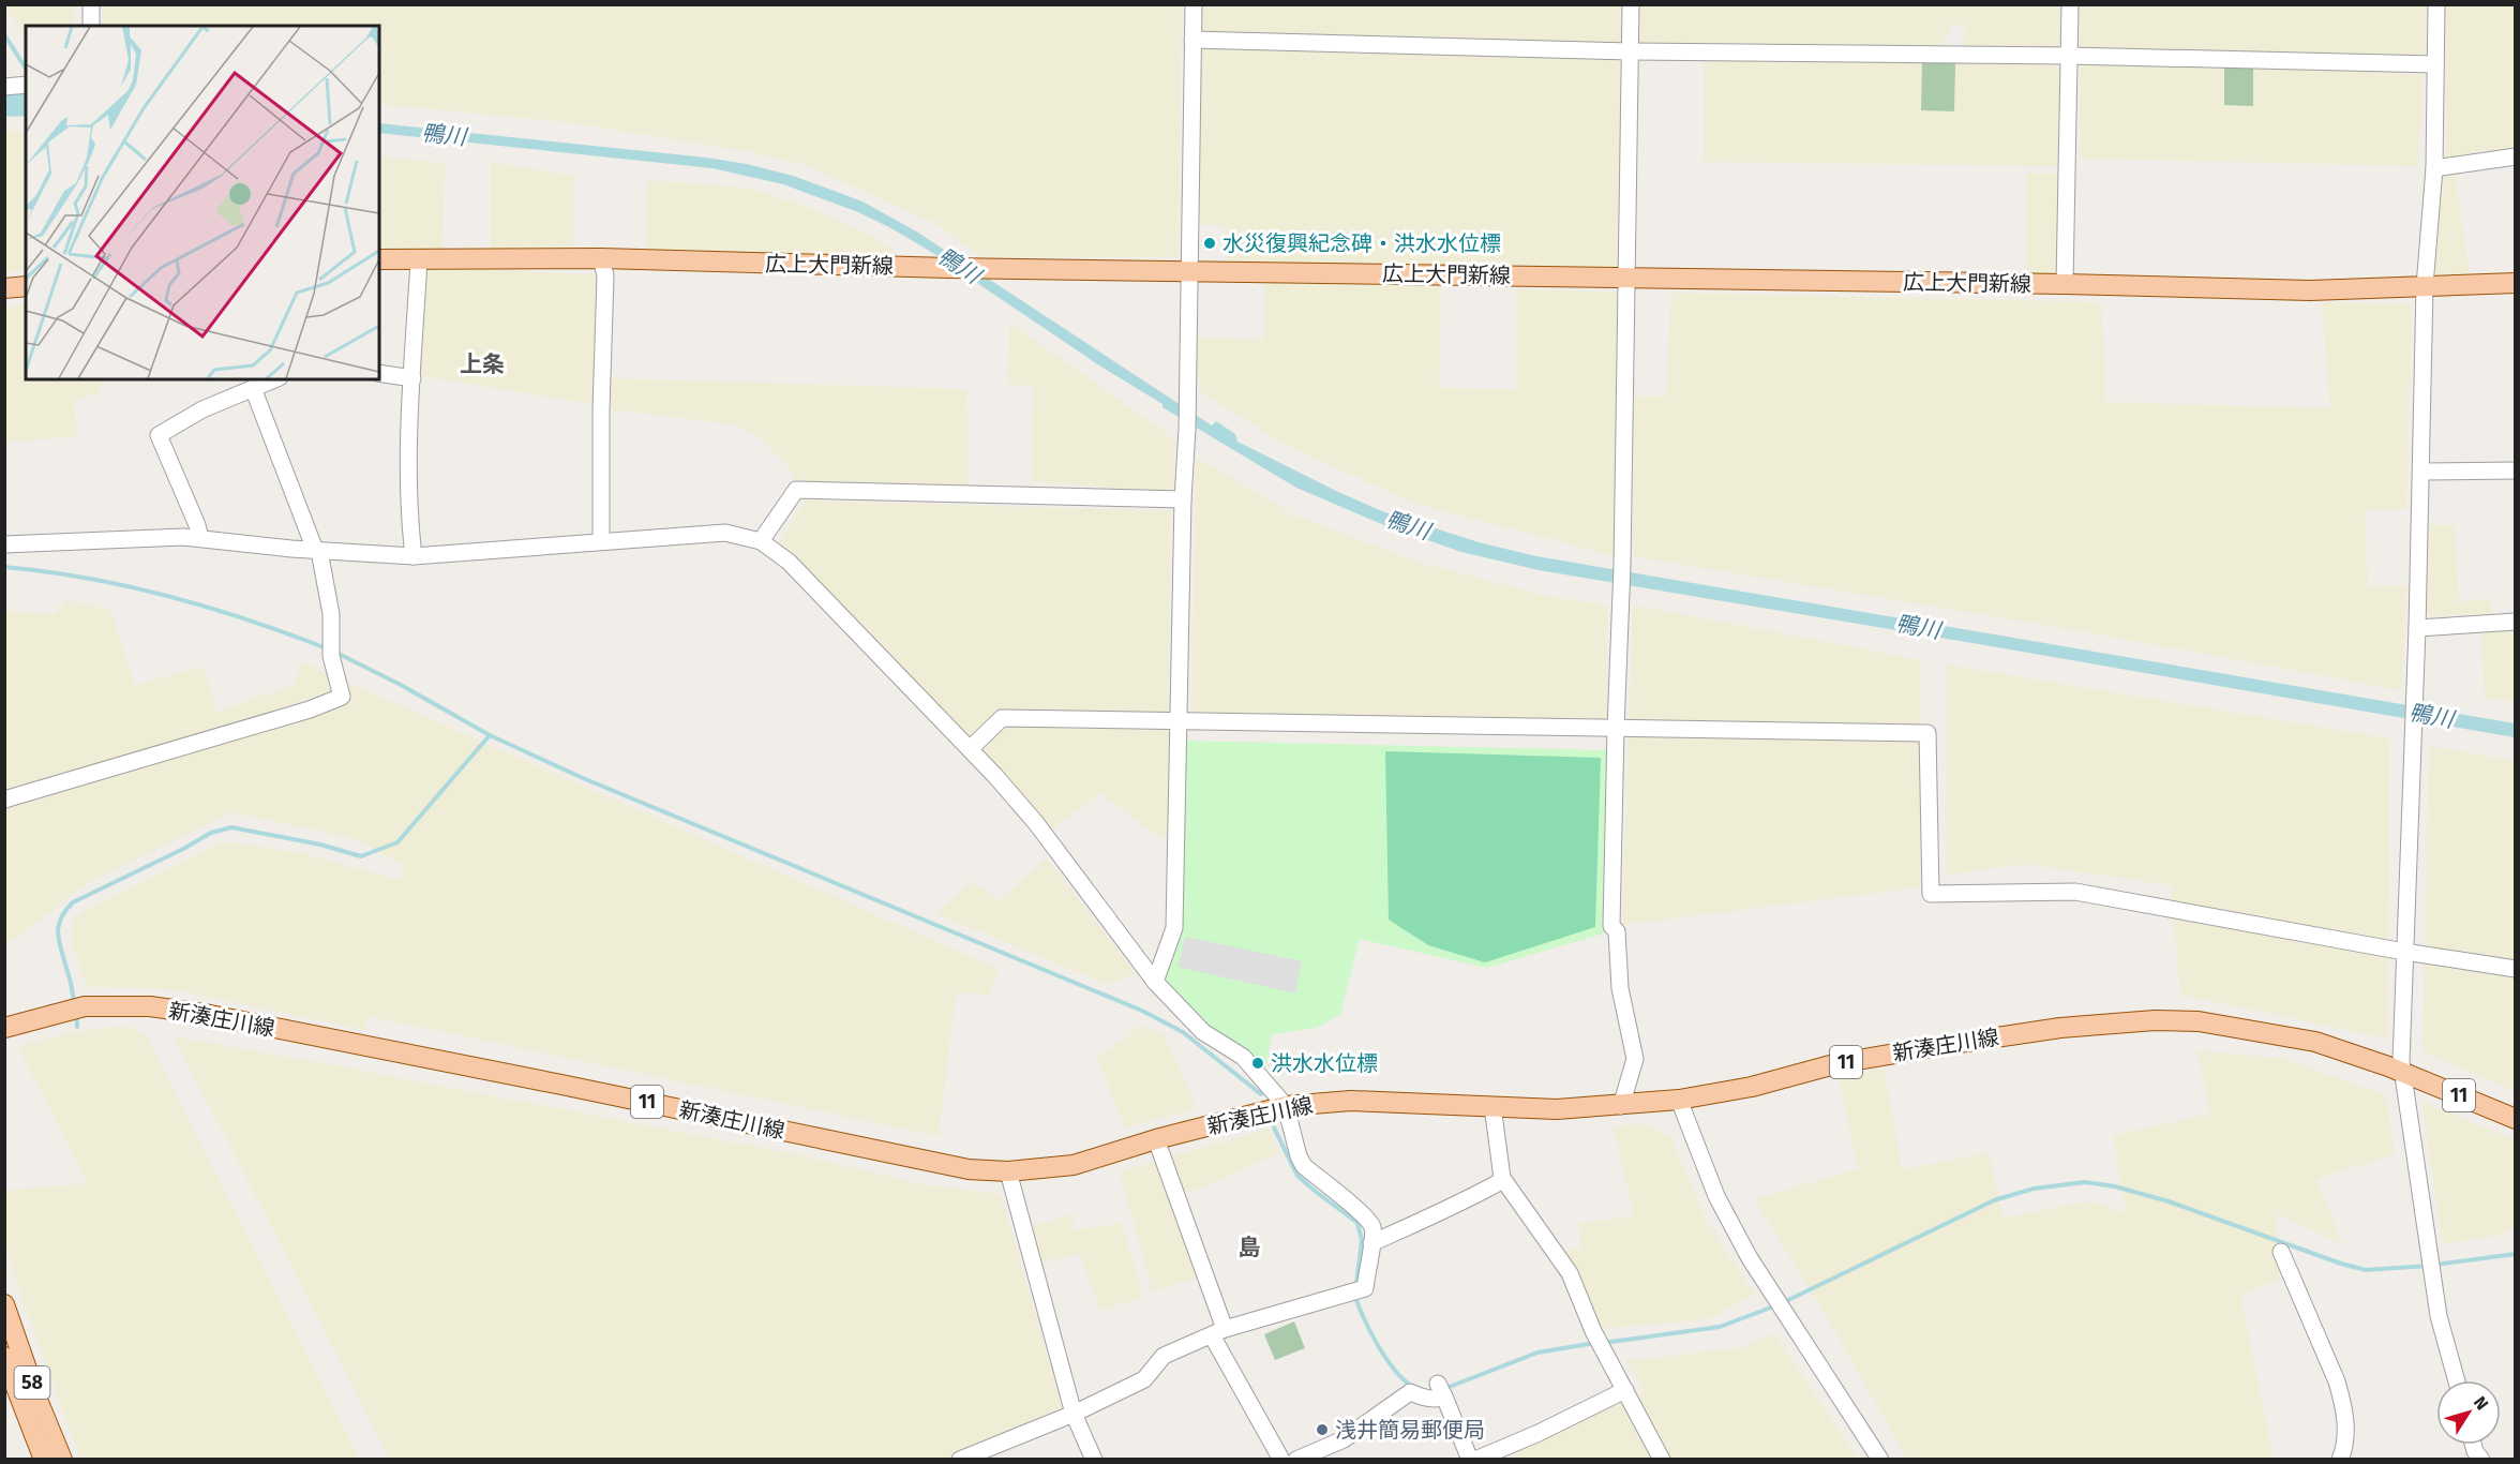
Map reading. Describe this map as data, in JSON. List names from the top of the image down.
{
  "streets": {
    "main road": [
      "広上大門新線",
      "新湊庄川線",
      "11",
      "58"
    ]
  },
  "districts": ["上条", "島"],
  "water": ["鴨川"],
  "places": ["水災復興紀念碑・洪水水位標", "洪水水位標", "浅井簡易郵便局"],
  "north": "top right"
}
